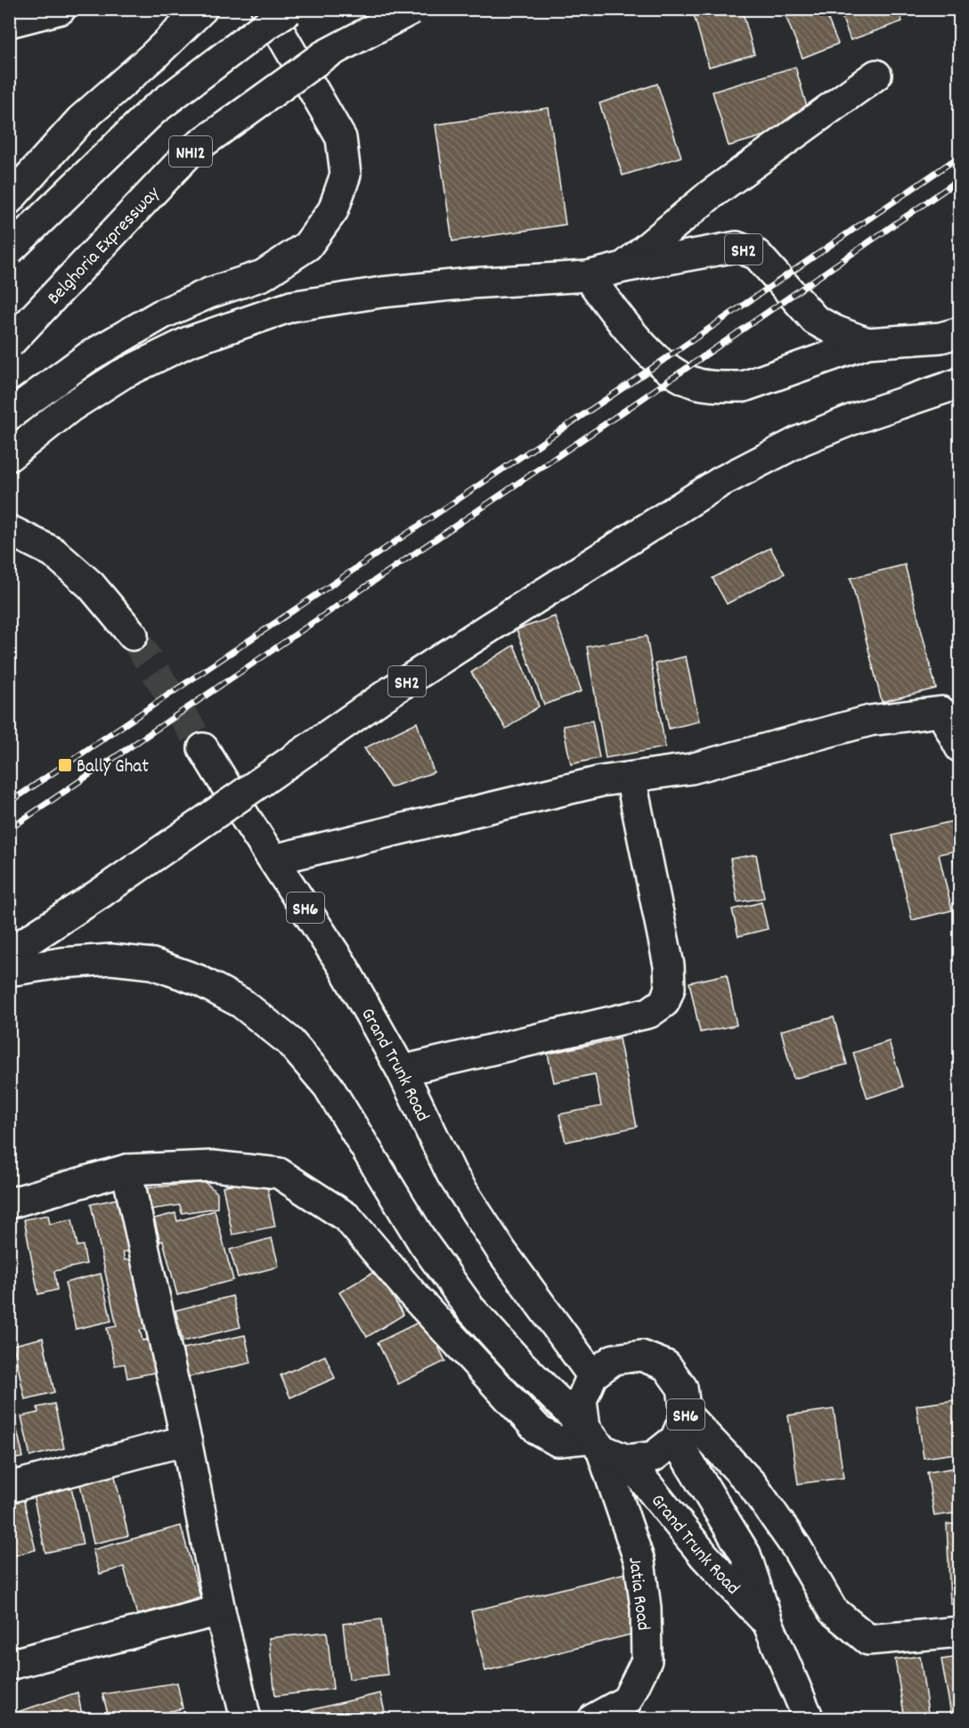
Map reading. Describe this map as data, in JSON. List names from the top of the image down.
{
  "streets": {
    "main road": [
      "NH12",
      "Belghoria Expressway",
      "SH2",
      "SH6",
      "Grand Trunk Road",
      "Jatia Road"
    ]
  },
  "crossings": [
    ["SH6", "Grand Trunk Road"],
    ["SH6", "Jatia Road"],
    ["Grand Trunk Road", "Jatia Road"]
  ],
  "places": {
    "transit": ["Bally Ghat"]
  }
}
